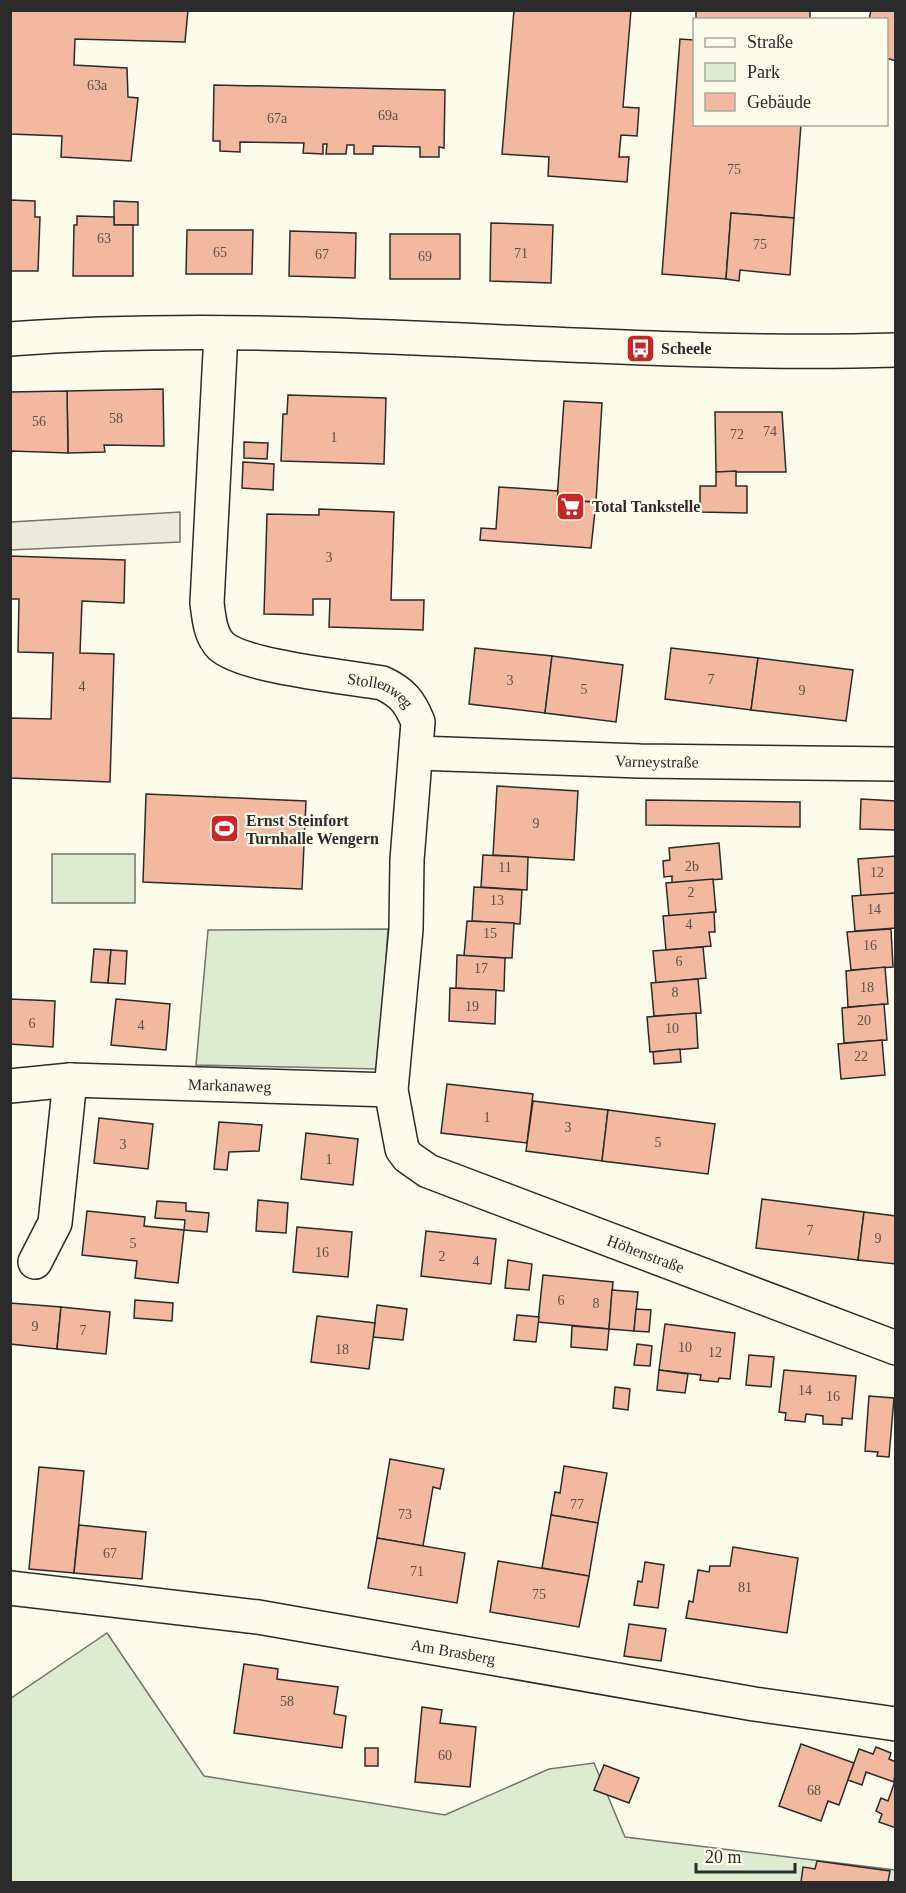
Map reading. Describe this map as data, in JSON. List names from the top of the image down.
{
  "streets": {
    "street": [
      "Stollenweg",
      "Varneystraße",
      "Markanaweg",
      "Höhenstraße",
      "Am Brasberg"
    ]
  },
  "crossings": [
    ["Stollenweg", "Varneystraße"],
    ["Stollenweg", "Markanaweg"],
    ["Stollenweg", "Höhenstraße"]
  ],
  "places": {
    "bus stop": ["Scheele"],
    "supermarket": ["Total Tankstelle"],
    "sports": ["Ernst Steinfort Turnhalle Wengern"]
  },
  "house_numbers": [
    "63a",
    "69a",
    "67a",
    "75",
    "63",
    "75",
    "65",
    "71",
    "67",
    "69",
    "58",
    "56",
    "74",
    "72",
    "1",
    "3",
    "7",
    "3",
    "4",
    "5",
    "9",
    "9",
    "2b",
    "11",
    "12",
    "2",
    "13",
    "14",
    "4",
    "15",
    "16",
    "6",
    "17",
    "18",
    "8",
    "19",
    "20",
    "6",
    "4",
    "10",
    "22",
    "1",
    "3",
    "5",
    "3",
    "1",
    "7",
    "9",
    "5",
    "16",
    "2",
    "4",
    "6",
    "8",
    "9",
    "7",
    "10",
    "18",
    "12",
    "14",
    "16",
    "77",
    "73",
    "67",
    "71",
    "81",
    "75",
    "58",
    "60",
    "68"
  ],
  "legend": ["Straße", "Park", "Gebäude"],
  "scale_bar": "20 m"
}
